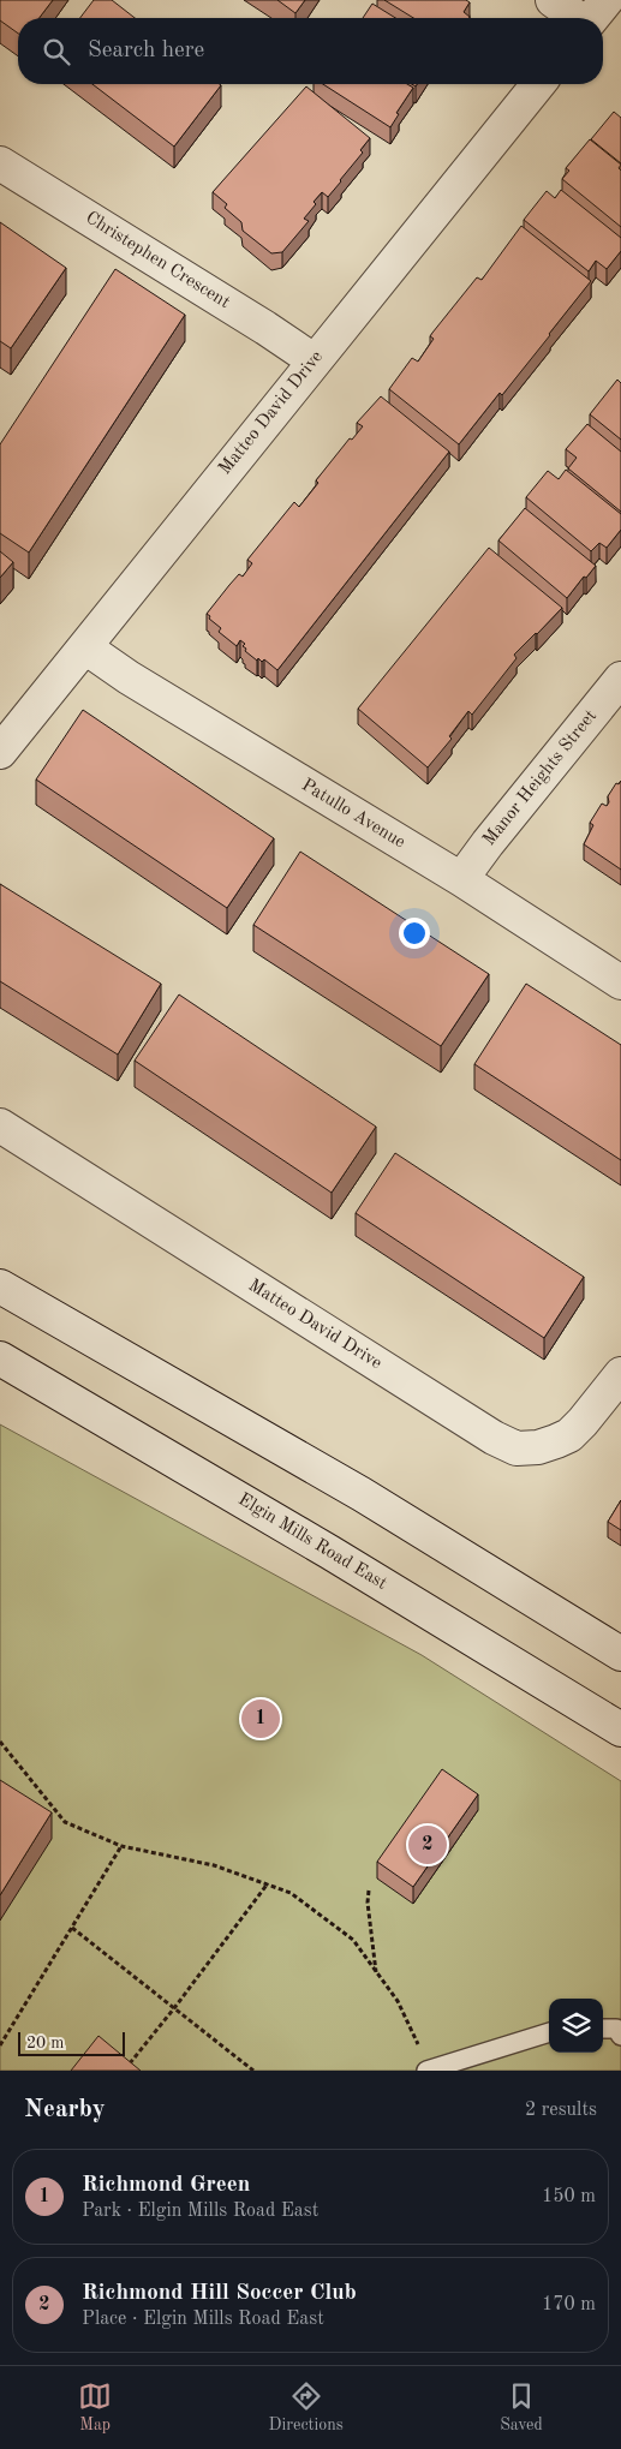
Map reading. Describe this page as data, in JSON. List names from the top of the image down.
{
  "streets": {
    "street": [
      "Christephen Crescent",
      "Matteo David Drive",
      "Manor Heights Street",
      "Patullo Avenue",
      "Elgin Mills Road East"
    ]
  },
  "crossings": [
    ["Christephen Crescent", "Matteo David Drive"],
    ["Matteo David Drive", "Patullo Avenue"],
    ["Manor Heights Street", "Patullo Avenue"]
  ],
  "scale_bar": "20 m",
  "page": {
    "search": "Search here",
    "pins": ["1", "2"],
    "scale": "20 m",
    "heading": ["Nearby", "2 results"],
    "list": [
      {
        "mark": "1",
        "name": "Richmond Green",
        "note": "Park · Elgin Mills Road East",
        "value": "150 m"
      },
      {
        "mark": "2",
        "name": "Richmond Hill Soccer Club",
        "note": "Place · Elgin Mills Road East",
        "value": "170 m"
      }
    ],
    "nav": ["Map", "Directions", "Saved"]
  }
}
